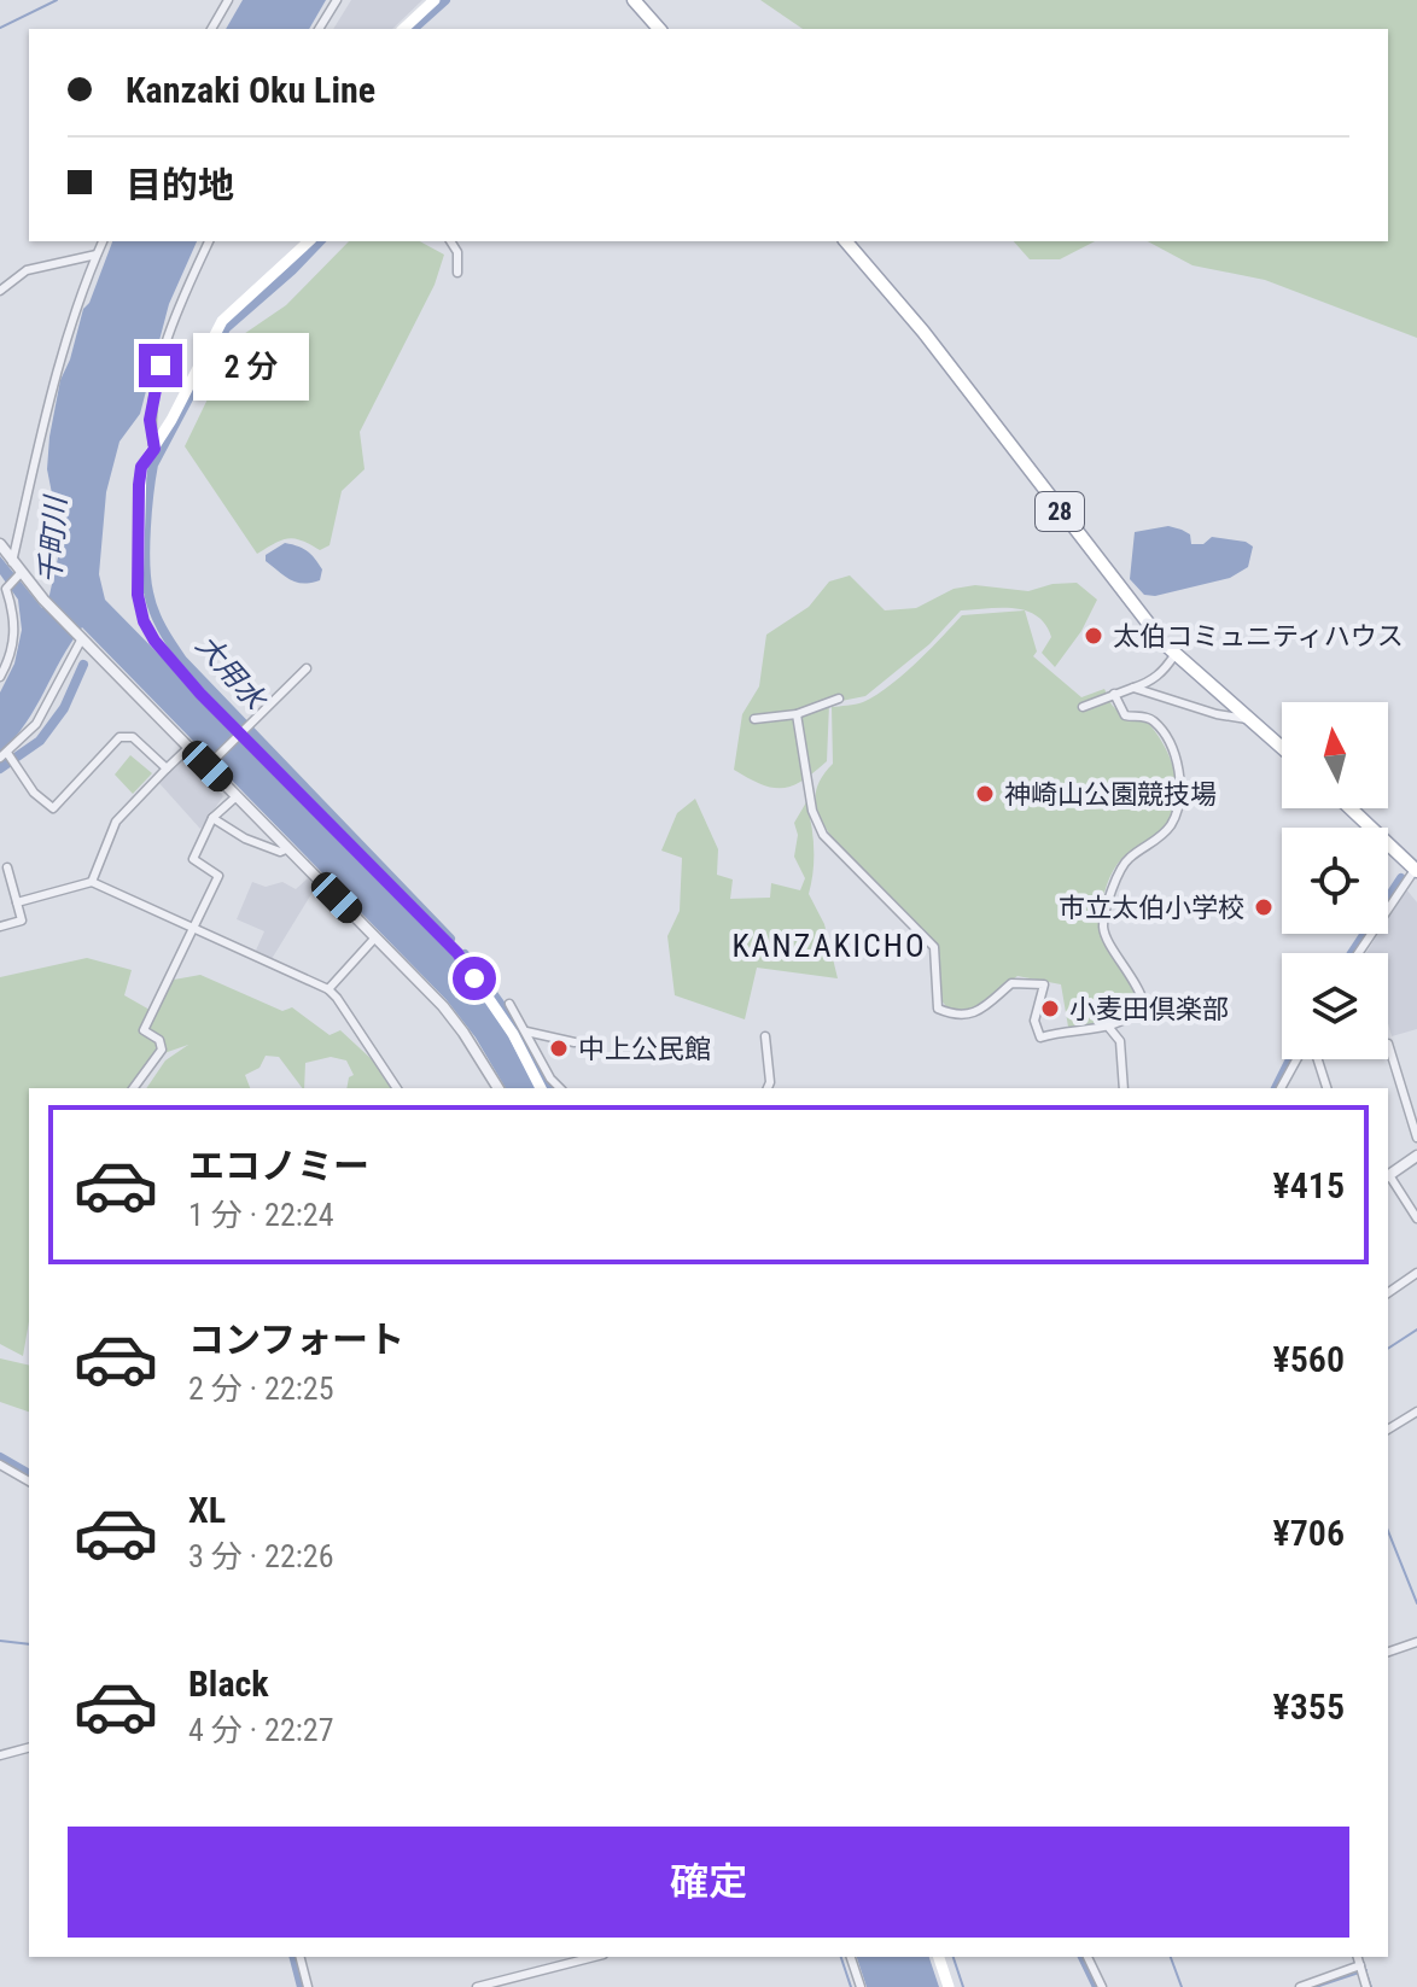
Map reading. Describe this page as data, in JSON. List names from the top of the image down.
{
  "streets": {
    "main road": ["28"]
  },
  "districts": ["KANZAKICHO"],
  "water": ["千町川", "大用水"],
  "places": [
    "太伯コミュニティハウス",
    "神崎山公園競技場",
    "市立太伯小学校",
    "小麦田倶楽部",
    "中上公民館"
  ],
  "north": "top",
  "page": {
    "banner": ["Kanzaki Oku Line", "目的地"],
    "bubble": "2 分",
    "list": [
      {
        "name": "エコノミー",
        "note": "1 分 · 22:24",
        "value": "¥415"
      },
      {
        "name": "コンフォート",
        "note": "2 分 · 22:25",
        "value": "¥560"
      },
      {
        "name": "XL",
        "note": "3 分 · 22:26",
        "value": "¥706"
      },
      {
        "name": "Black",
        "note": "4 分 · 22:27",
        "value": "¥355"
      }
    ],
    "buttons": "確定"
  }
}
